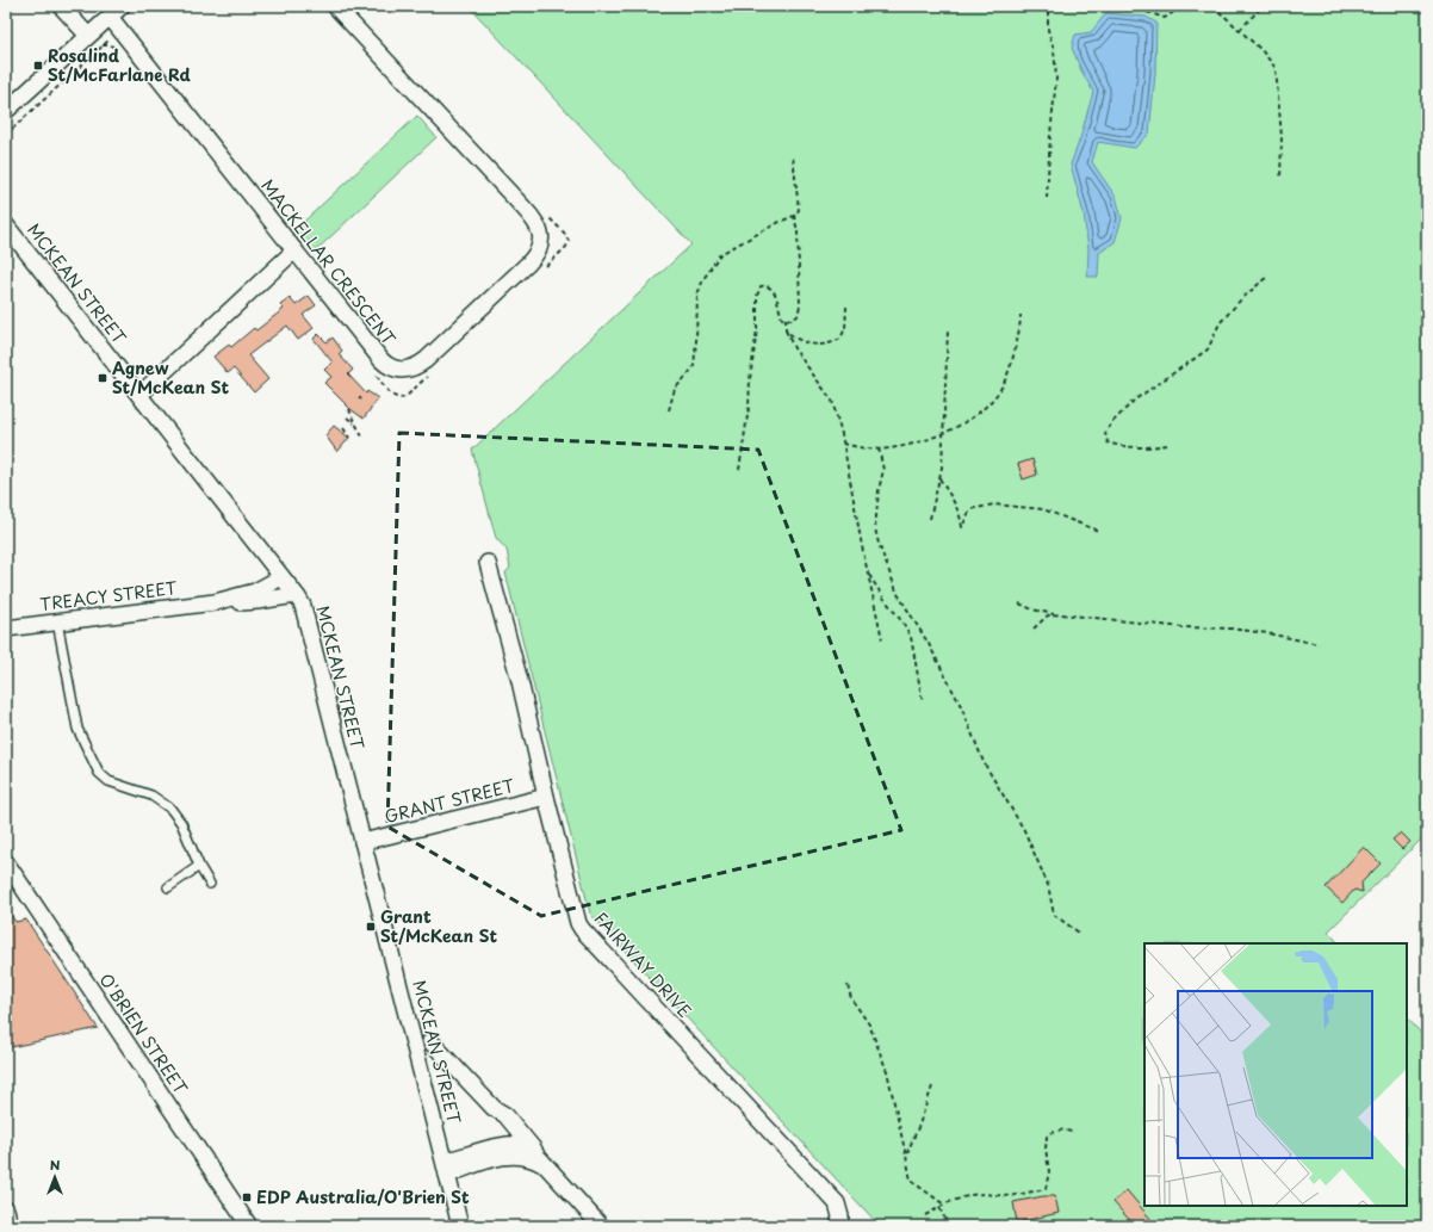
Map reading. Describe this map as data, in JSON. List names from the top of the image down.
{
  "streets": {
    "street": [
      "MACKELLAR CRESCENT",
      "MCKEAN STREET",
      "TREACY STREET",
      "GRANT STREET",
      "FAIRWAY DRIVE",
      "O'BRIEN STREET"
    ]
  },
  "crossings": [
    ["MCKEAN STREET", "TREACY STREET"],
    ["MCKEAN STREET", "GRANT STREET"],
    ["GRANT STREET", "FAIRWAY DRIVE"]
  ],
  "places": {
    "transit": [
      "Rosalind St/McFarlane Rd",
      "Agnew St/McKean St",
      "Grant St/McKean St",
      "EDP Australia/O'Brien St"
    ]
  },
  "north": "top"
}
